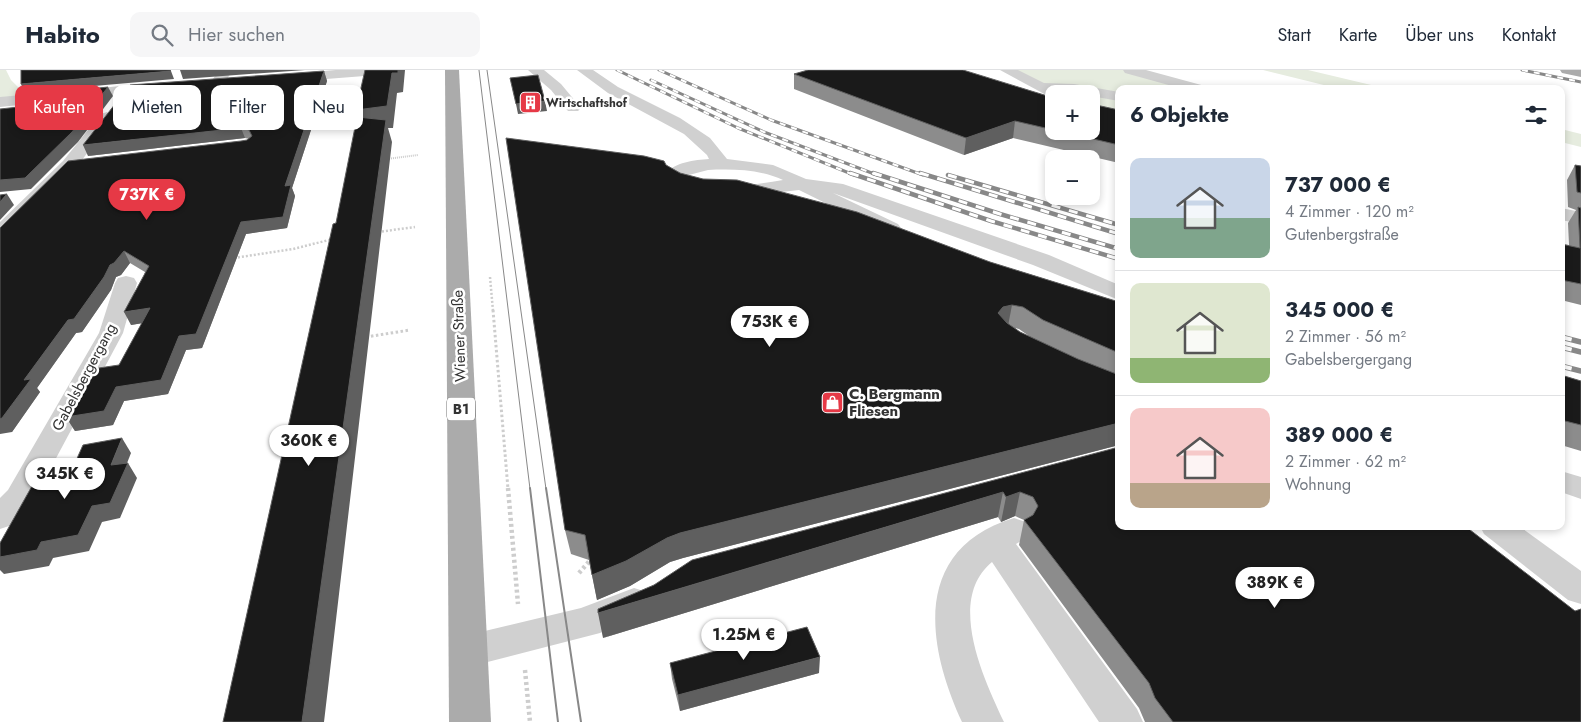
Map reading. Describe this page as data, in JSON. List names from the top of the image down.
{
  "streets": {
    "main road": ["Wiener Straße", "B1"],
    "street": ["Gabelsbergergang"]
  },
  "places": {
    "building": ["Wirtschaftshof"],
    "shop": ["C. Bergmann Fliesen"]
  },
  "page": {
    "header": "Habito",
    "search": "Hier suchen",
    "nav": [
      "Start",
      "Karte",
      "Über uns",
      "Kontakt"
    ],
    "map_buttons": ["+", "−"],
    "chip": [
      "Kaufen",
      "Mieten",
      "Filter",
      "Neu"
    ],
    "heading": "6 Objekte",
    "list": [
      {
        "name": "737 000 €",
        "note": "4 Zimmer · 120 m² · Gutenbergstraße"
      },
      {
        "name": "345 000 €",
        "note": "2 Zimmer · 56 m² · Gabelsbergergang"
      },
      {
        "name": "389 000 €",
        "note": "2 Zimmer · 62 m² · Wohnung"
      }
    ],
    "price": [
      "737K €",
      "753K €",
      "360K €",
      "345K €",
      "389K €",
      "1.25M €"
    ]
  }
}
